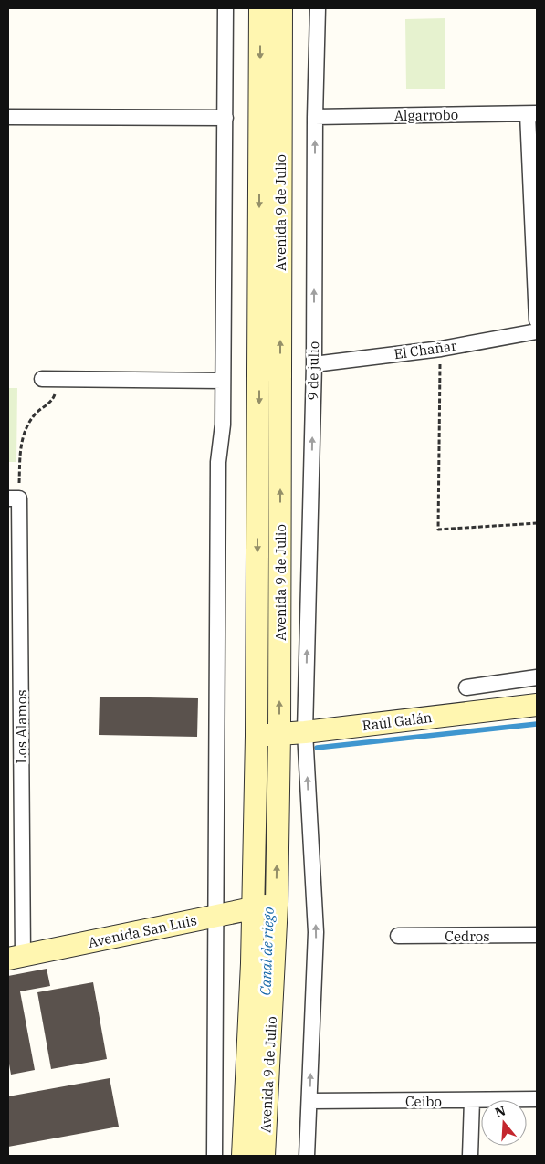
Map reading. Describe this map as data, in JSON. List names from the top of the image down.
{
  "streets": {
    "main road": ["Avenida 9 de Julio", "Raúl Galán", "Avenida San Luis"],
    "street": [
      "Algarrobo",
      "El Chañar",
      "9 de julio",
      "Los Alamos",
      "Cedros",
      "Ceibo"
    ]
  },
  "crossings": [
    ["Algarrobo", "9 de julio"],
    ["Avenida 9 de Julio", "Raúl Galán"],
    ["Avenida 9 de Julio", "Avenida San Luis"],
    ["El Chañar", "9 de julio"],
    ["9 de julio", "Raúl Galán"],
    ["9 de julio", "Ceibo"],
    ["Los Alamos", "Avenida San Luis"]
  ],
  "water": ["Canal de riego"],
  "north": "top"
}
